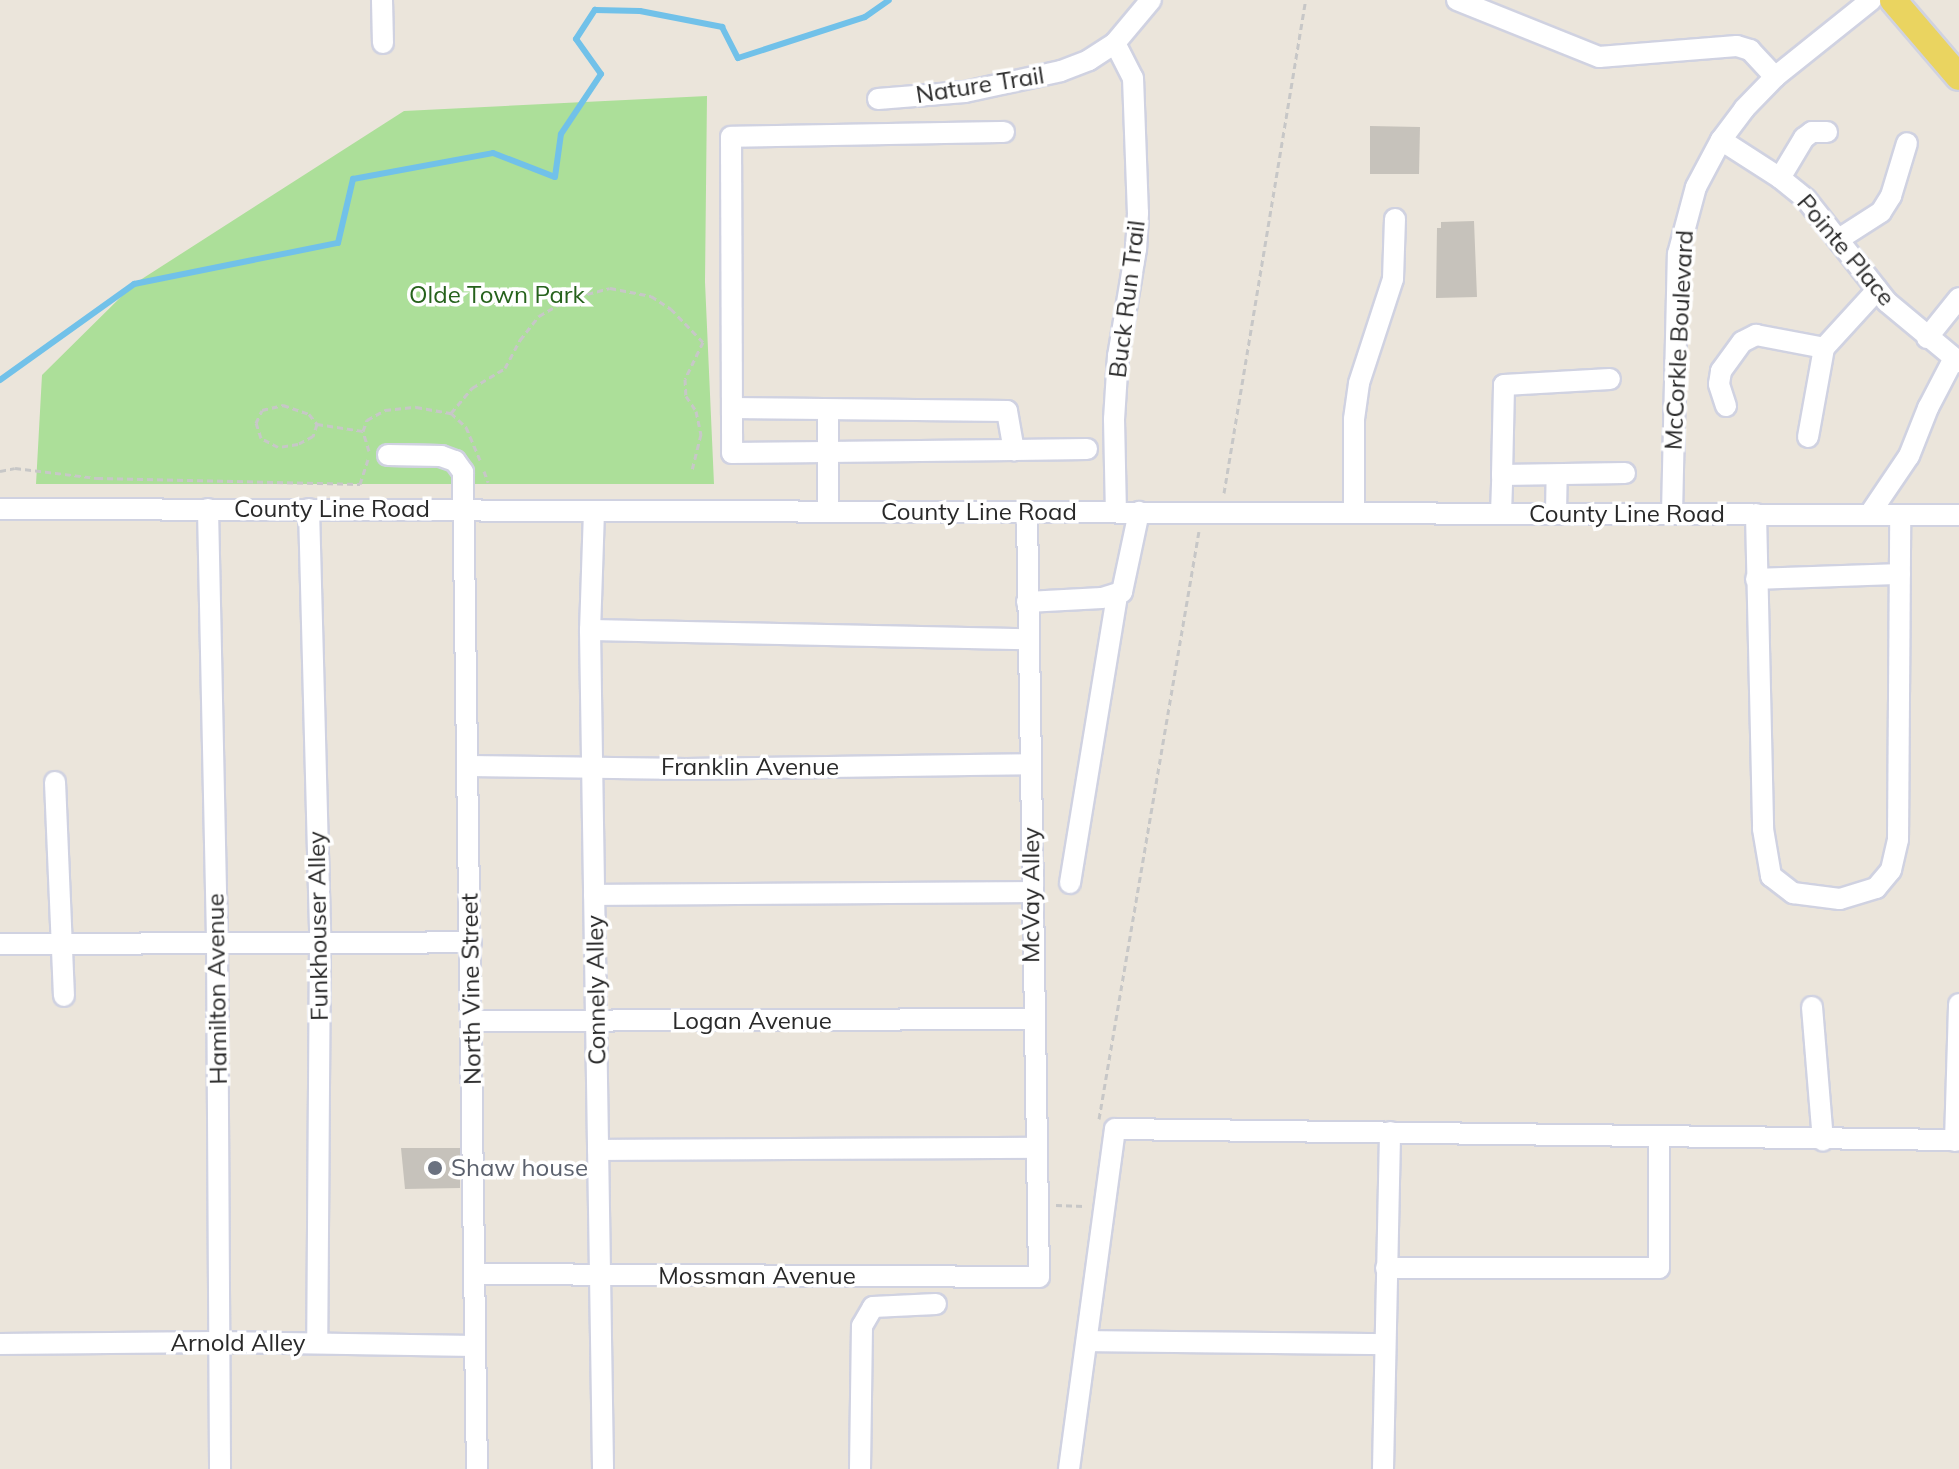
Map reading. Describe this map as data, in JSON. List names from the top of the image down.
{
  "streets": {
    "street": [
      "Nature Trail",
      "Pointe Place",
      "Buck Run Trail",
      "McCorkle Boulevard",
      "County Line Road",
      "Franklin Avenue",
      "McVay Alley",
      "Funkhouser Alley",
      "Hamilton Avenue",
      "North Vine Street",
      "Connely Alley",
      "Logan Avenue",
      "Mossman Avenue",
      "Arnold Alley"
    ]
  },
  "crossings": [
    ["Nature Trail", "Buck Run Trail"],
    ["Pointe Place", "McCorkle Boulevard"],
    ["Pointe Place", "County Line Road"],
    ["Buck Run Trail", "County Line Road"],
    ["McCorkle Boulevard", "County Line Road"],
    ["County Line Road", "McVay Alley"],
    ["County Line Road", "Funkhouser Alley"],
    ["County Line Road", "Hamilton Avenue"],
    ["County Line Road", "North Vine Street"],
    ["County Line Road", "Connely Alley"],
    ["Franklin Avenue", "McVay Alley"],
    ["Franklin Avenue", "North Vine Street"],
    ["Franklin Avenue", "Connely Alley"],
    ["McVay Alley", "Logan Avenue"],
    ["McVay Alley", "Mossman Avenue"],
    ["Funkhouser Alley", "Arnold Alley"],
    ["Hamilton Avenue", "Arnold Alley"],
    ["North Vine Street", "Logan Avenue"],
    ["North Vine Street", "Mossman Avenue"],
    ["North Vine Street", "Arnold Alley"],
    ["Connely Alley", "Logan Avenue"],
    ["Connely Alley", "Mossman Avenue"]
  ],
  "parks": ["Olde Town Park"],
  "places": ["Shaw house"]
}
